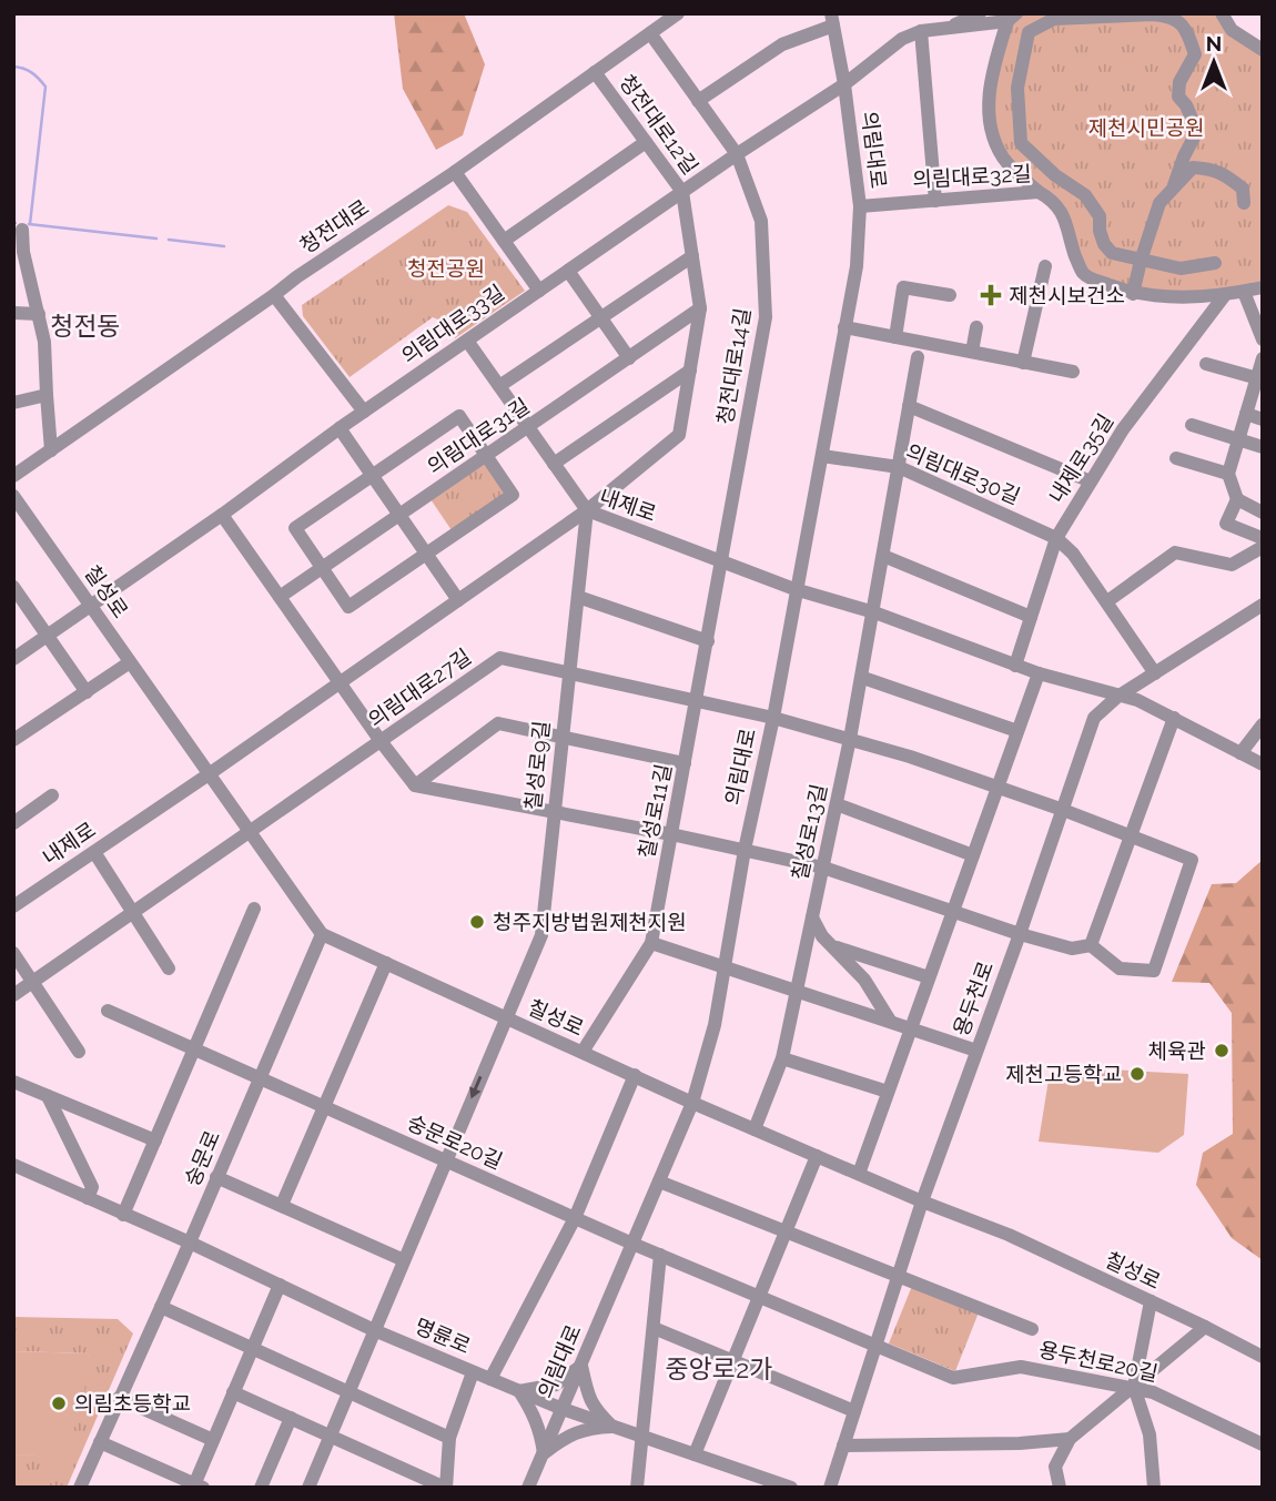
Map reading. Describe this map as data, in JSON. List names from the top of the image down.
{
  "streets": {
    "street": [
      "청전대로12길",
      "의림대로",
      "의림대로32길",
      "청전대로",
      "의림대로33길",
      "청전대로14길",
      "의림대로31길",
      "내제로35길",
      "의림대로30길",
      "내제로",
      "칠성로",
      "의림대로27길",
      "칠성로9길",
      "칠성로11길",
      "칠성로13길",
      "용두천로",
      "숭문로20길",
      "숭문로",
      "명륜로",
      "용두천로20길"
    ]
  },
  "crossings": [
    ["청전대로12길", "청전대로"],
    ["청전대로12길", "의림대로33길"],
    ["청전대로12길", "의림대로31길"],
    ["청전대로12길", "내제로"],
    ["청전대로12길", "칠성로9길"],
    ["의림대로", "의림대로32길"],
    ["의림대로", "의림대로33길"],
    ["의림대로", "청전대로14길"],
    ["의림대로", "의림대로30길"],
    ["의림대로", "내제로"],
    ["의림대로", "칠성로"],
    ["의림대로", "의림대로27길"],
    ["의림대로", "숭문로20길"],
    ["의림대로", "명륜로"],
    ["의림대로32길", "내제로35길"],
    ["청전대로", "청전대로14길"],
    ["의림대로33길", "청전대로14길"],
    ["의림대로33길", "칠성로"],
    ["청전대로14길", "내제로"],
    ["청전대로14길", "칠성로11길"],
    ["내제로35길", "의림대로30길"],
    ["내제로35길", "내제로"],
    ["의림대로30길", "칠성로13길"],
    ["의림대로30길", "용두천로"],
    ["내제로", "칠성로"],
    ["내제로", "칠성로9길"],
    ["내제로", "칠성로11길"],
    ["내제로", "칠성로13길"],
    ["내제로", "용두천로"],
    ["칠성로", "의림대로27길"],
    ["칠성로", "칠성로9길"],
    ["칠성로", "칠성로11길"],
    ["칠성로", "칠성로13길"],
    ["칠성로", "용두천로"],
    ["칠성로", "숭문로"],
    ["의림대로27길", "칠성로9길"],
    ["의림대로27길", "칠성로11길"],
    ["의림대로27길", "칠성로13길"],
    ["의림대로27길", "용두천로"],
    ["칠성로9길", "숭문로20길"],
    ["칠성로9길", "명륜로"],
    ["용두천로", "용두천로20길"],
    ["숭문로20길", "숭문로"],
    ["숭문로20길", "용두천로20길"],
    ["숭문로", "명륜로"]
  ],
  "districts": ["청전동", "중앙로2가"],
  "parks": ["제천시민공원", "청전공원"],
  "places": {
    "health": ["제천시보건소"],
    "other": [
      "청주지방법원제천지원",
      "체육관",
      "제천고등학교",
      "의림초등학교"
    ]
  },
  "north": "top"
}
